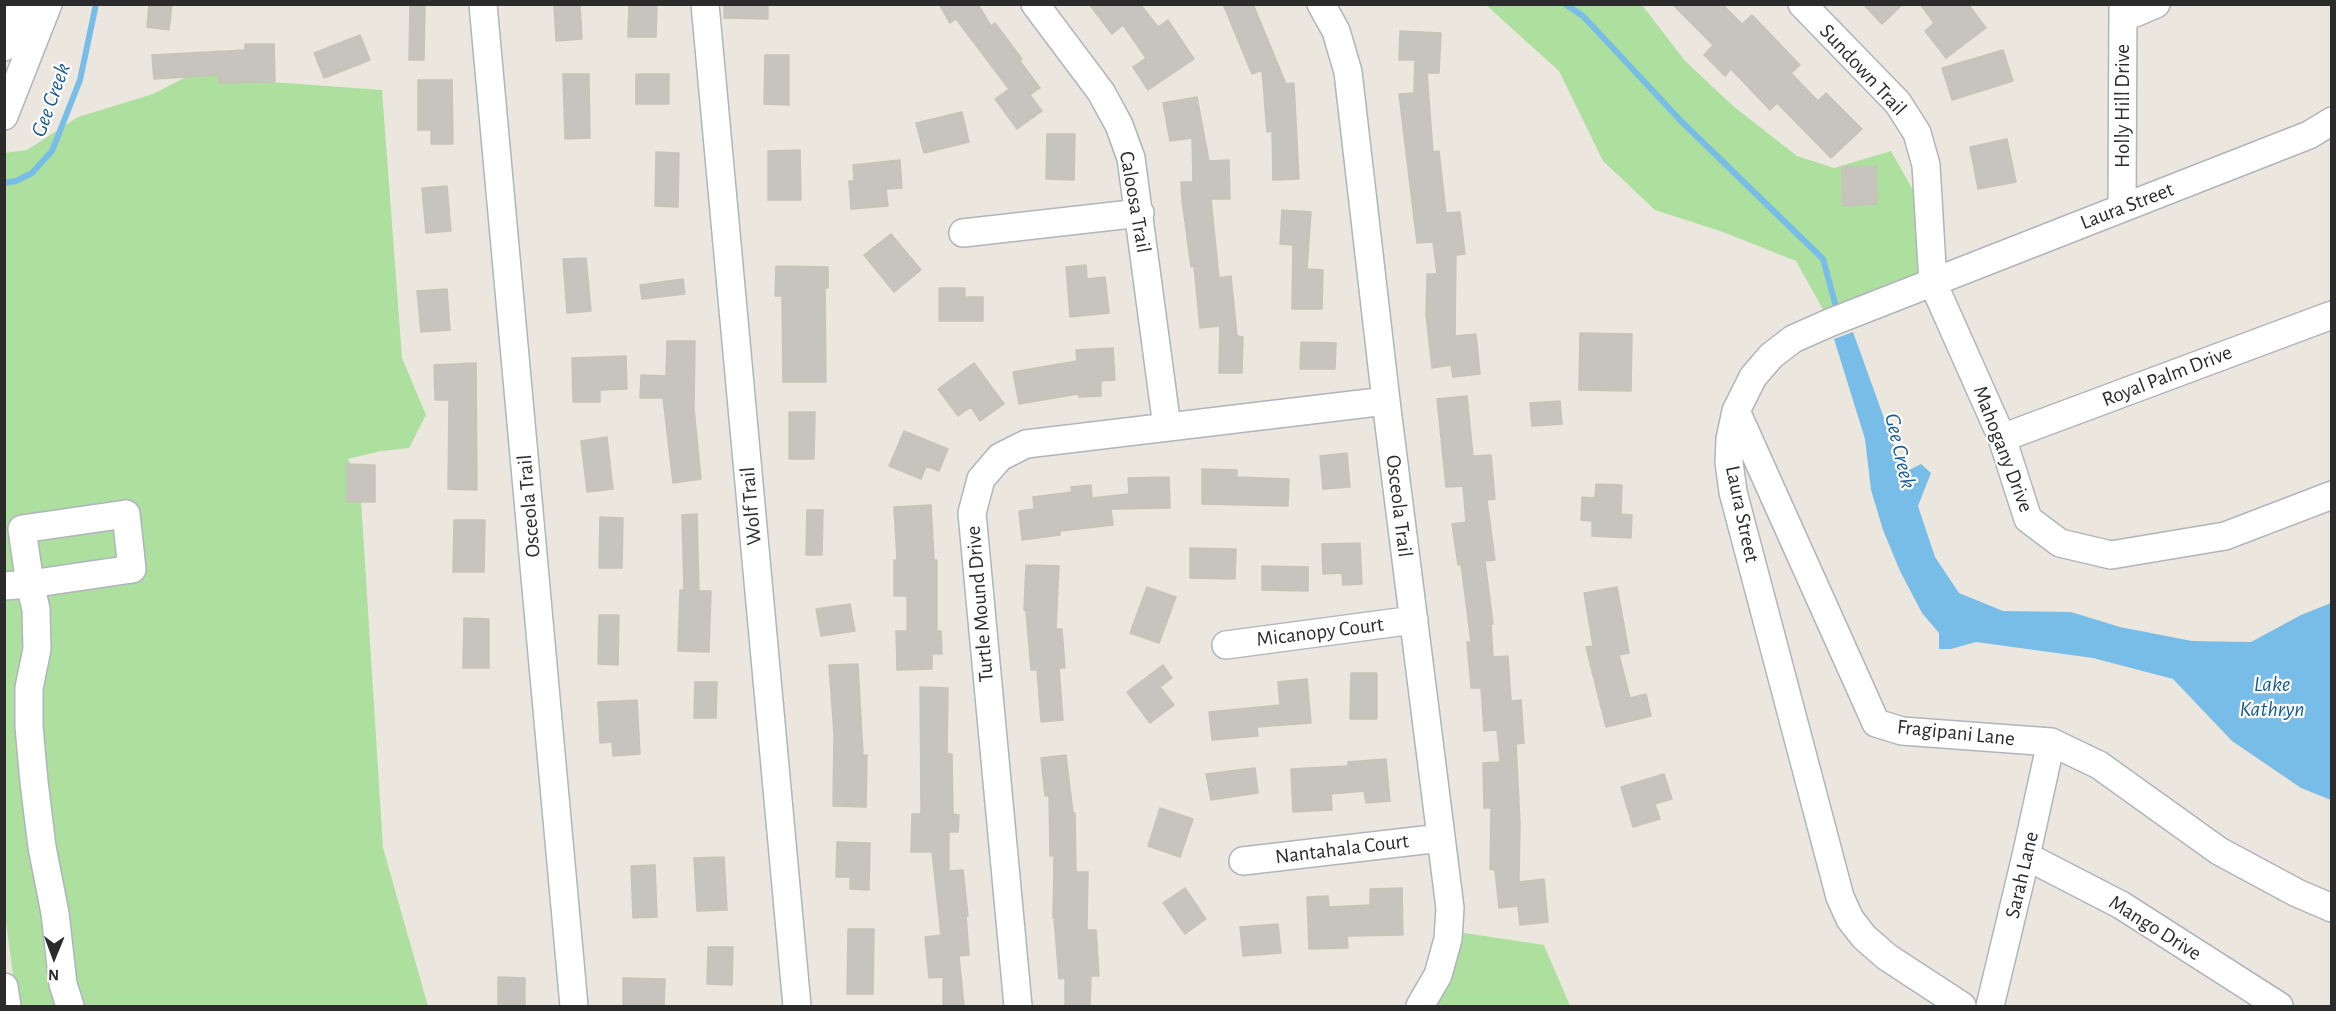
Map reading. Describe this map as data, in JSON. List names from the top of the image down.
{
  "streets": {
    "street": [
      "Sundown Trail",
      "Holly Hill Drive",
      "Caloosa Trail",
      "Laura Street",
      "Royal Palm Drive",
      "Mahogany Drive",
      "Osceola Trail",
      "Wolf Trail",
      "Turtle Mound Drive",
      "Micanopy Court",
      "Fragipani Lane",
      "Nantahala Court",
      "Sarah Lane",
      "Mango Drive"
    ]
  },
  "crossings": [
    ["Sundown Trail", "Laura Street"],
    ["Sundown Trail", "Mahogany Drive"],
    ["Holly Hill Drive", "Laura Street"],
    ["Caloosa Trail", "Turtle Mound Drive"],
    ["Laura Street", "Mahogany Drive"],
    ["Laura Street", "Fragipani Lane"],
    ["Royal Palm Drive", "Mahogany Drive"],
    ["Osceola Trail", "Turtle Mound Drive"],
    ["Osceola Trail", "Micanopy Court"],
    ["Osceola Trail", "Nantahala Court"],
    ["Fragipani Lane", "Sarah Lane"],
    ["Sarah Lane", "Mango Drive"]
  ],
  "water": ["Gee Creek", "Lake Kathryn"],
  "north": "bottom"
}
